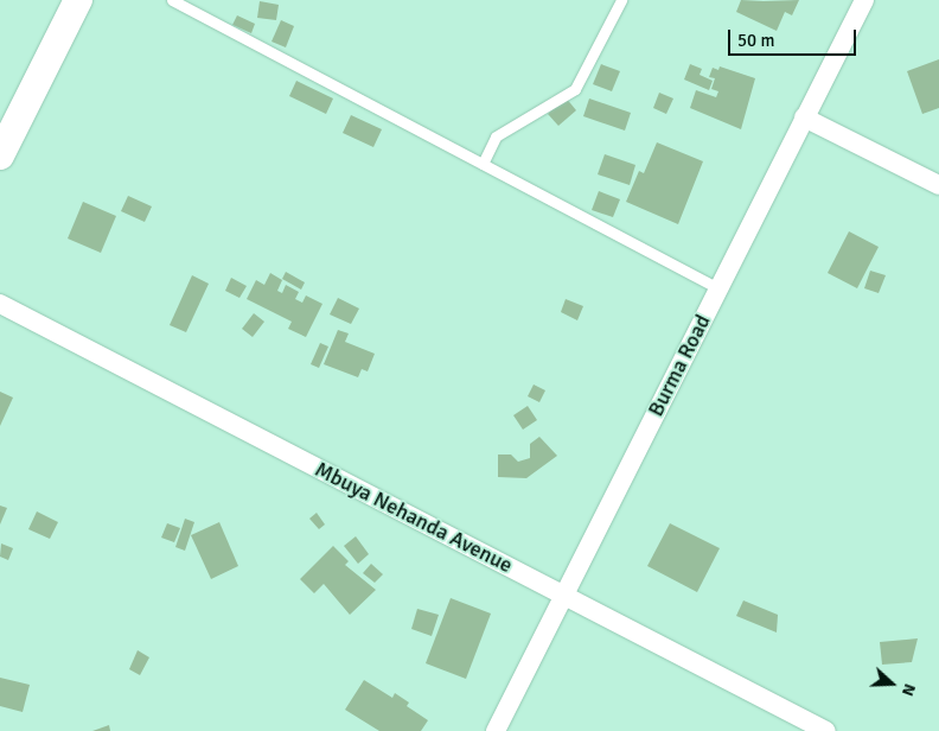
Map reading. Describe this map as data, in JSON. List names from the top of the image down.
{
  "streets": {
    "street": ["Burma Road", "Mbuya Nehanda Avenue"]
  },
  "crossings": [
    ["Burma Road", "Mbuya Nehanda Avenue"]
  ],
  "scale_bar": "50 m",
  "north": "right"
}
